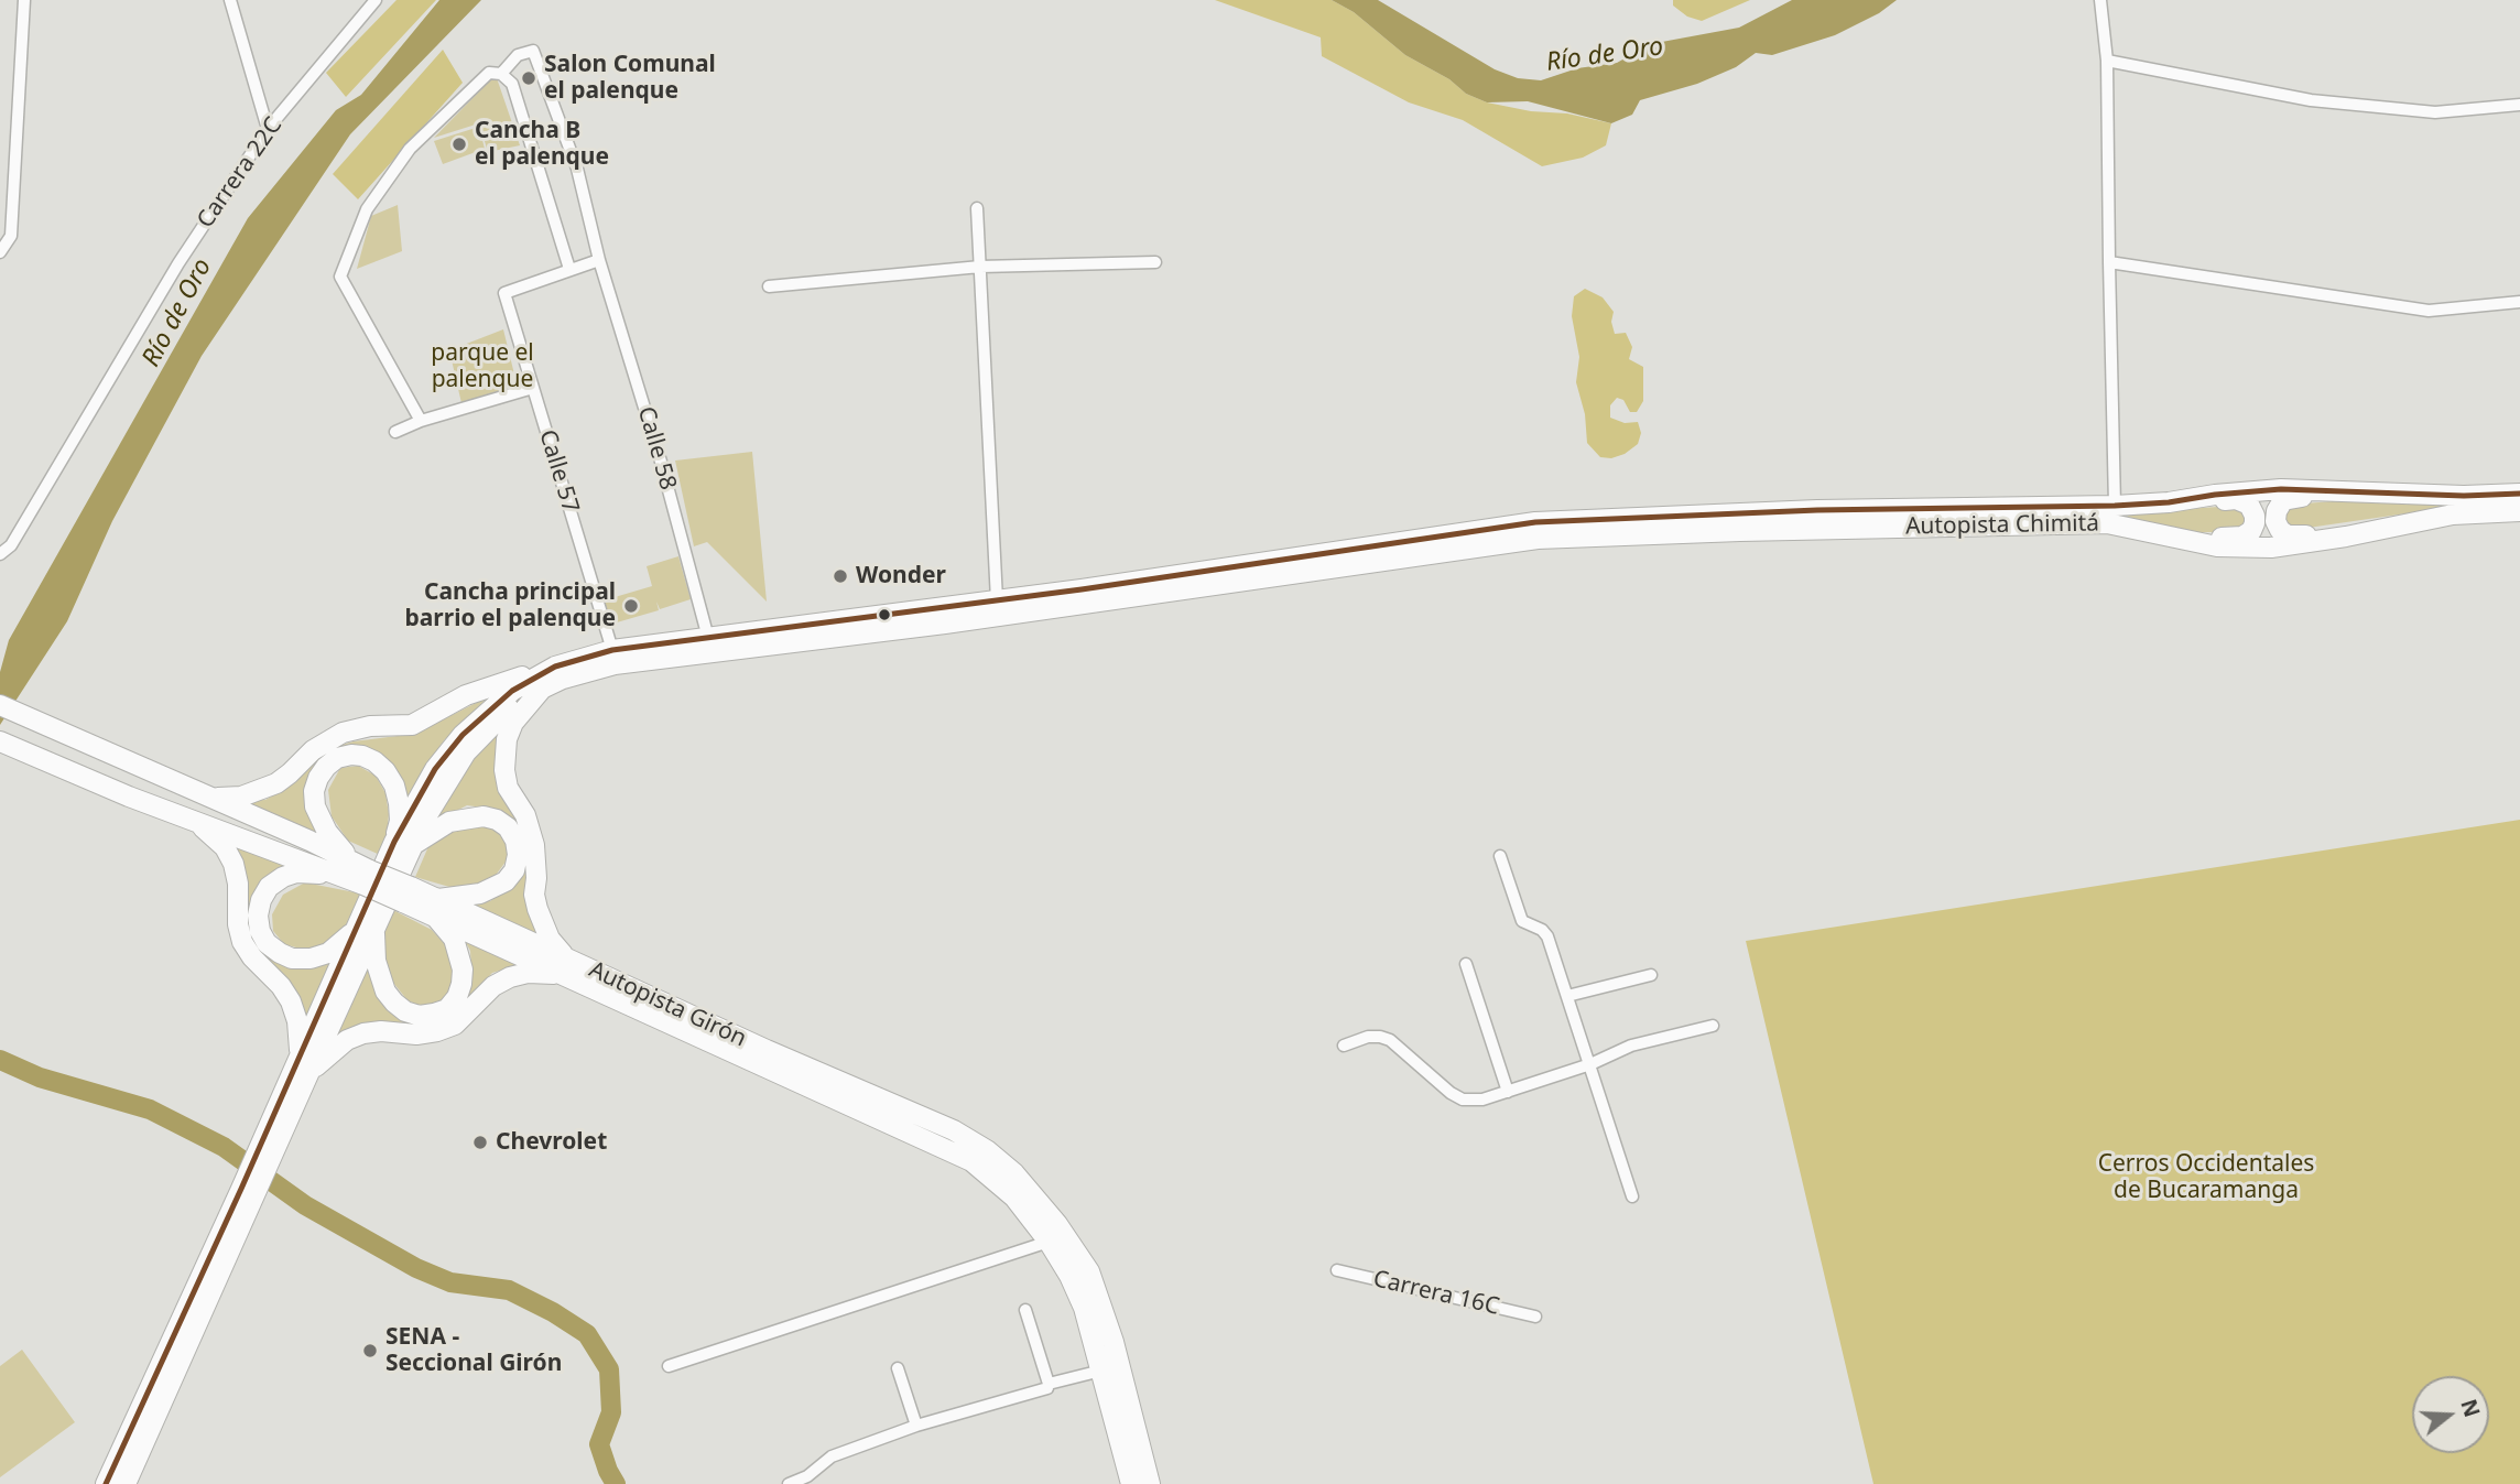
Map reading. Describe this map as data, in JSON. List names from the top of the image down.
{
  "streets": {
    "highway": ["Autopista Chimitá", "Autopista Girón"],
    "street": [
      "Carrera 22C",
      "Calle 58",
      "Calle 57",
      "Carrera 16C"
    ]
  },
  "crossings": [
    ["Calle 58", "Autopista Chimitá"],
    ["Calle 57", "Autopista Chimitá"],
    ["Autopista Chimitá", "Autopista Girón"]
  ],
  "water": ["Río de Oro"],
  "parks": ["parque el palenque", "Cerros Occidentales de Bucaramanga"],
  "places": [
    "Salon Comunal el palenque",
    "Cancha B el palenque",
    "Wonder",
    "Cancha principal barrio el palenque",
    "Chevrolet",
    "SENA - Seccional Girón"
  ],
  "north": "right"
}
